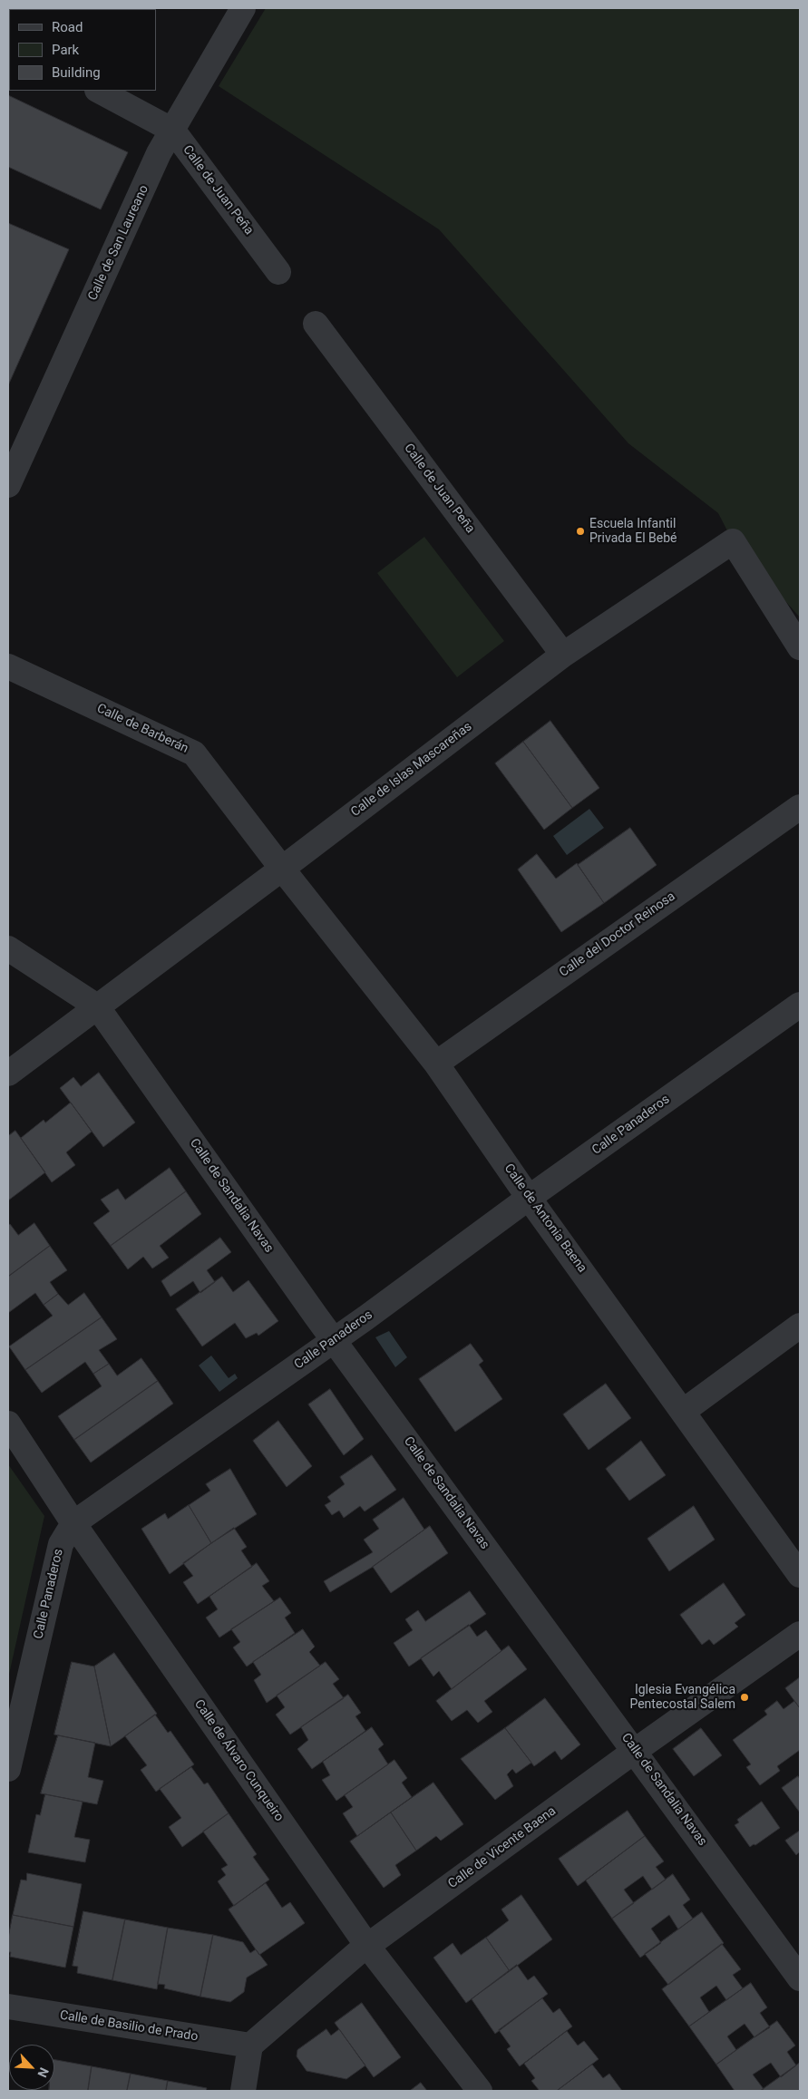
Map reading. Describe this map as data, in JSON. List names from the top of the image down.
{
  "streets": {
    "street": [
      "Calle de Juan Peña",
      "Calle de San Laureano",
      "Calle de Barberán",
      "Calle de Islas Mascareñas",
      "Calle del Doctor Reinosa",
      "Calle Panaderos",
      "Calle de Sandalia Navas",
      "Calle de Antonia Baena",
      "Calle de Álvaro Cunqueiro",
      "Calle de Vicente Baena",
      "Calle de Basilio de Prado"
    ]
  },
  "crossings": [
    ["Calle de Juan Peña", "Calle de San Laureano"],
    ["Calle de Juan Peña", "Calle de Islas Mascareñas"],
    ["Calle de Barberán", "Calle de Islas Mascareñas"],
    ["Calle de Barberán", "Calle de Antonia Baena"],
    ["Calle de Islas Mascareñas", "Calle de Sandalia Navas"],
    ["Calle de Islas Mascareñas", "Calle de Antonia Baena"],
    ["Calle del Doctor Reinosa", "Calle de Antonia Baena"],
    ["Calle Panaderos", "Calle de Sandalia Navas"],
    ["Calle Panaderos", "Calle de Antonia Baena"],
    ["Calle Panaderos", "Calle de Álvaro Cunqueiro"],
    ["Calle de Sandalia Navas", "Calle de Vicente Baena"],
    ["Calle de Álvaro Cunqueiro", "Calle de Vicente Baena"],
    ["Calle de Vicente Baena", "Calle de Basilio de Prado"]
  ],
  "places": ["Escuela Infantil Privada El Bebé", "Iglesia Evangélica Pentecostal Salem"],
  "legend": ["Road", "Park", "Building"],
  "north": "bottom right"
}
